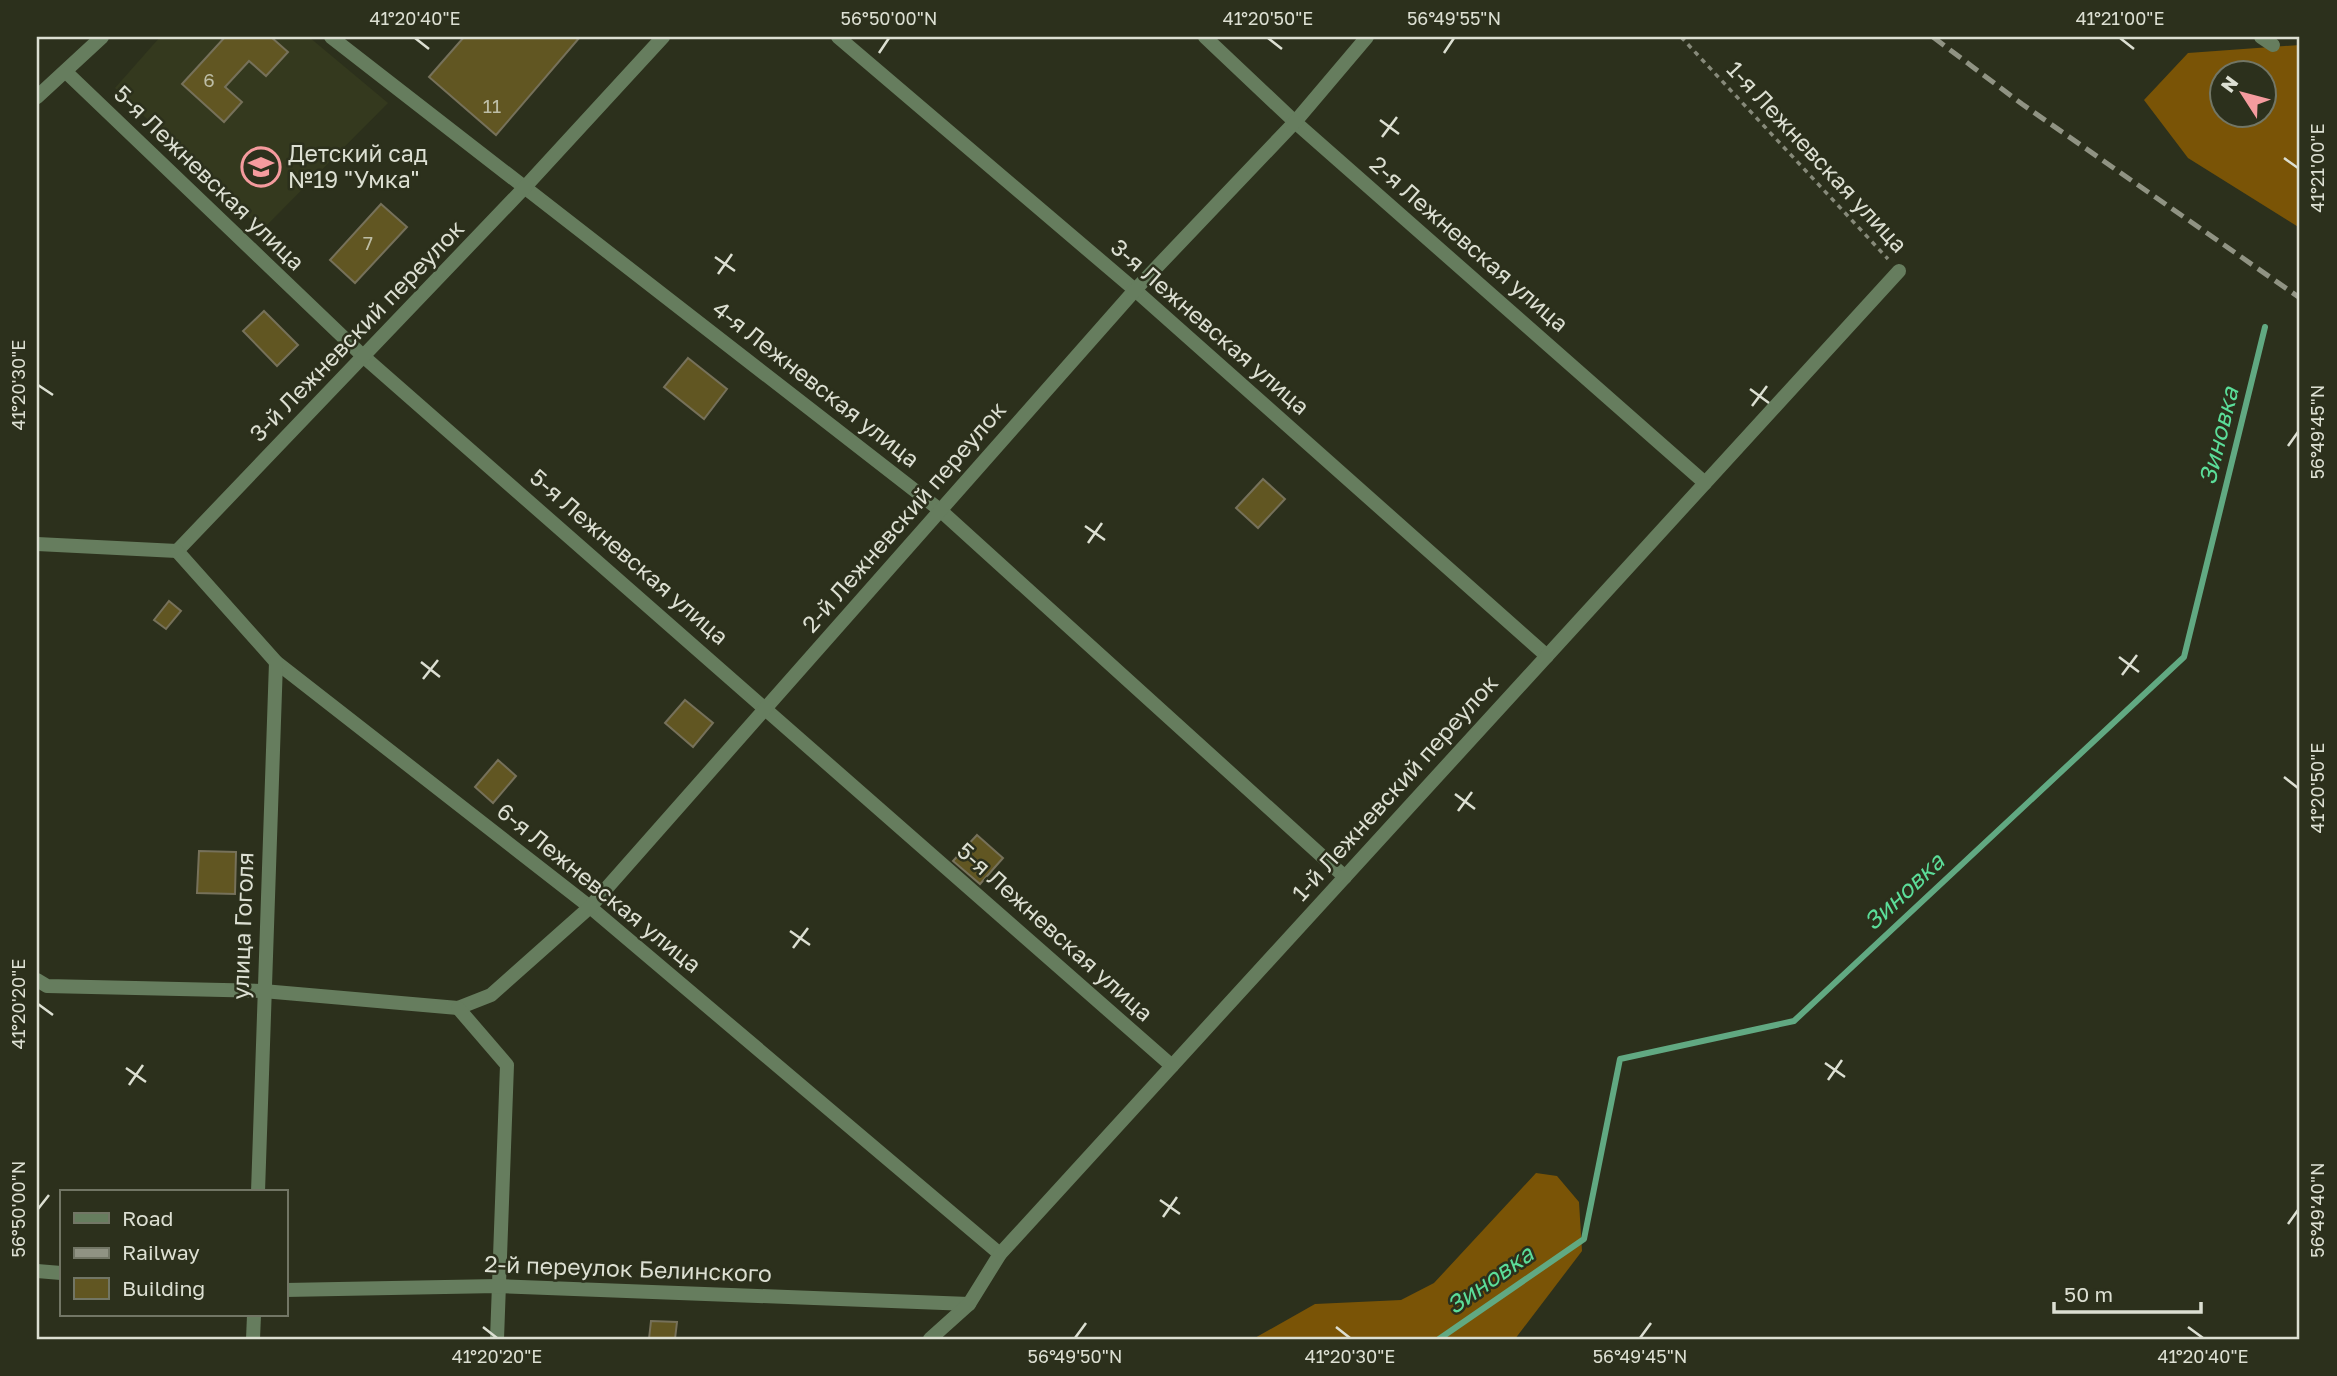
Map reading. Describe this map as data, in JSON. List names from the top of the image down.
{
  "streets": {
    "street": [
      "5-я Лежневская улица",
      "2-я Лежневская улица",
      "3-я Лежневская улица",
      "3-й Лежневский переулок",
      "4-я Лежневская улица",
      "2-й Лежневский переулок",
      "1-й Лежневский переулок",
      "6-я Лежневская улица",
      "улица Гоголя",
      "2-й переулок Белинского"
    ],
    "path": ["1-я Лежневская улица"]
  },
  "crossings": [
    ["1-я Лежневская улица", "1-й Лежневский переулок"],
    ["5-я Лежневская улица", "3-й Лежневский переулок"],
    ["5-я Лежневская улица", "2-й Лежневский переулок"],
    ["5-я Лежневская улица", "1-й Лежневский переулок"],
    ["2-я Лежневская улица", "2-й Лежневский переулок"],
    ["2-я Лежневская улица", "1-й Лежневский переулок"],
    ["3-я Лежневская улица", "2-й Лежневский переулок"],
    ["3-я Лежневская улица", "1-й Лежневский переулок"],
    ["3-й Лежневский переулок", "4-я Лежневская улица"],
    ["3-й Лежневский переулок", "6-я Лежневская улица"],
    ["4-я Лежневская улица", "2-й Лежневский переулок"],
    ["4-я Лежневская улица", "1-й Лежневский переулок"],
    ["2-й Лежневский переулок", "6-я Лежневская улица"],
    ["1-й Лежневский переулок", "6-я Лежневская улица"],
    ["1-й Лежневский переулок", "2-й переулок Белинского"],
    ["6-я Лежневская улица", "улица Гоголя"]
  ],
  "water": ["Зиновка"],
  "places": {
    "school or university": ["Детский сад №19 \"Умка\""]
  },
  "house_numbers": ["6", "11", "7"],
  "legend": ["Road", "Railway", "Building"],
  "scale_bar": "50 m",
  "north": "top left",
  "coordinates": [
    "41°20'40\"E",
    "56°50'00\"N",
    "41°20'50\"E",
    "56°49'55\"N",
    "41°21'00\"E",
    "41°20'30\"E",
    "56°49'45\"N",
    "41°20'20\"E",
    "56°49'40\"N",
    "56°49'50\"N"
  ]
}
